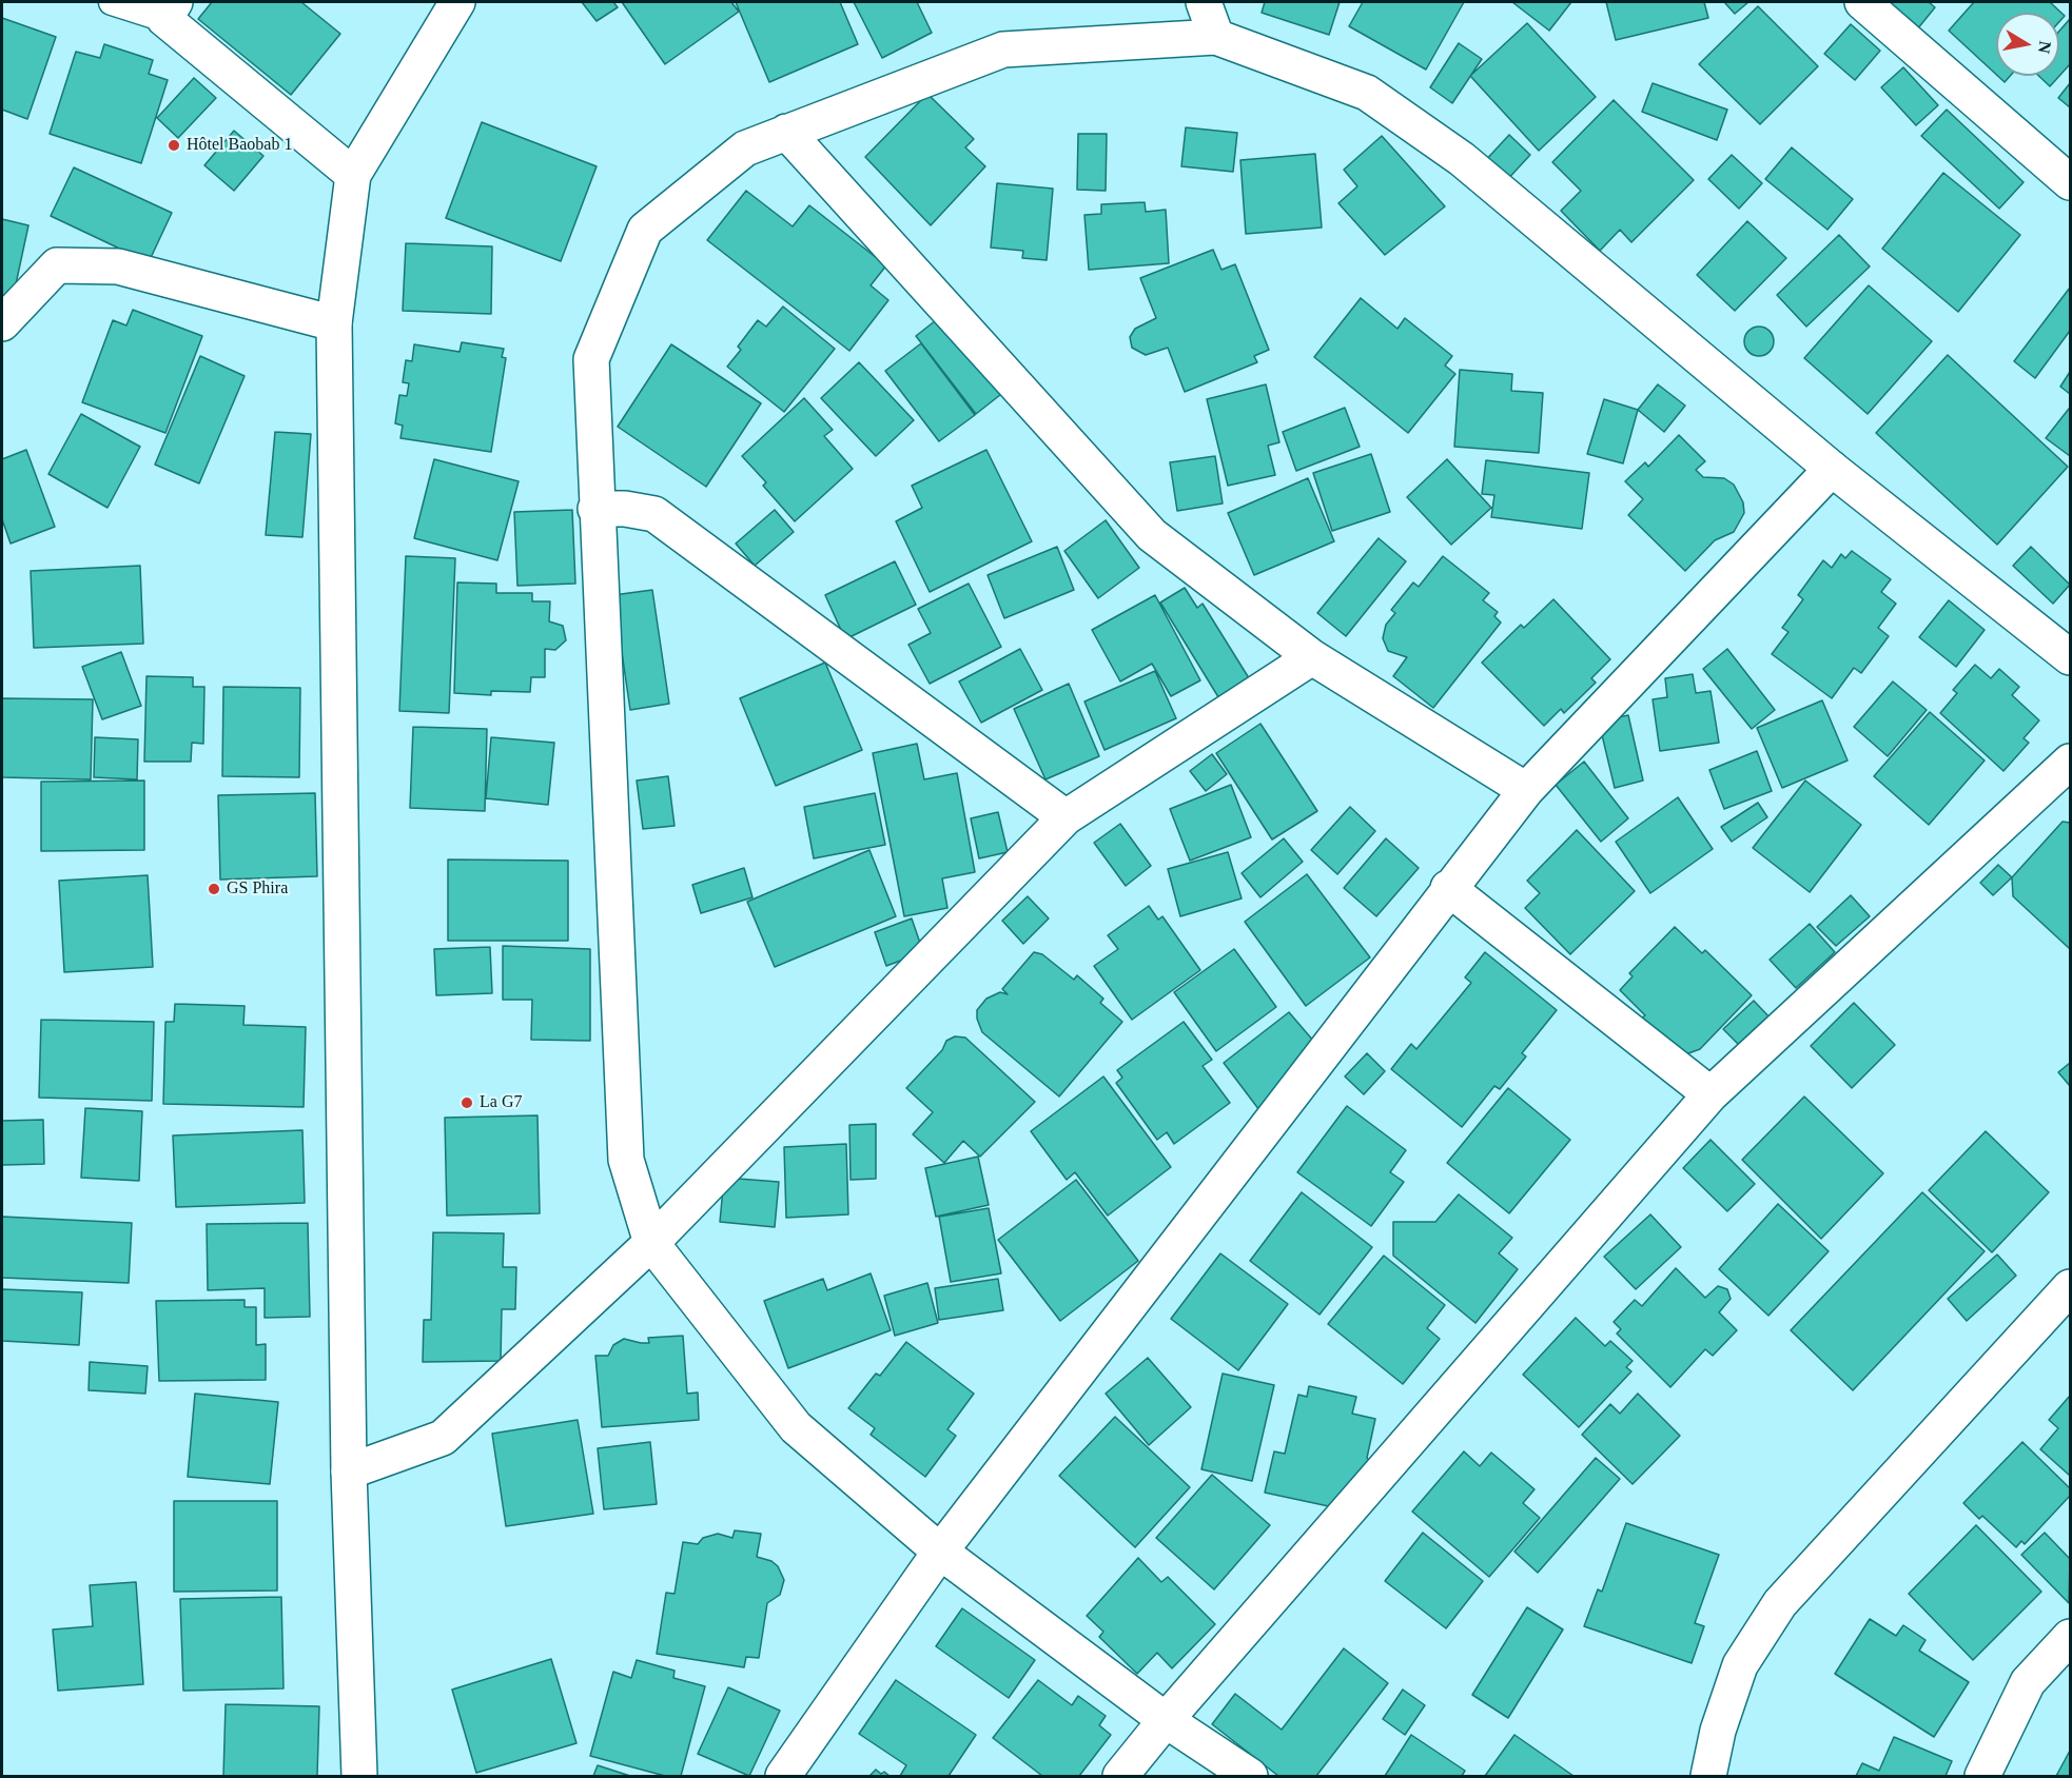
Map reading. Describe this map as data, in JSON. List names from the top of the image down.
{
  "places": ["Hôtel Baobab 1", "GS Phira", "La G7"],
  "north": "right"
}
